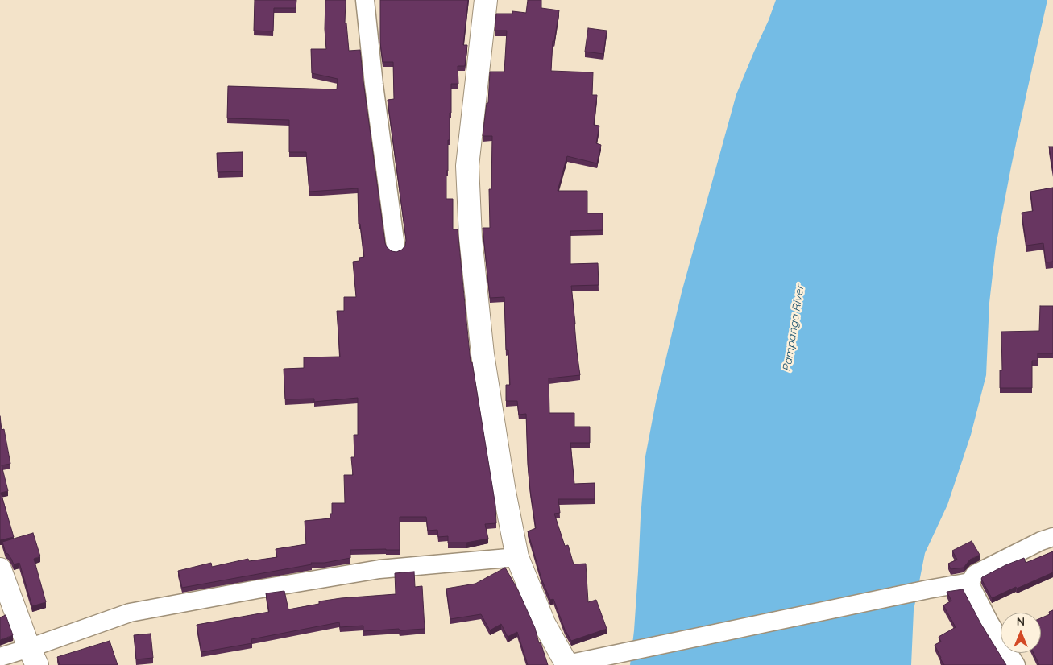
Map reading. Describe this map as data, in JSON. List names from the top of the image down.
{
  "water": ["Pampanga River"],
  "north": "top"
}
